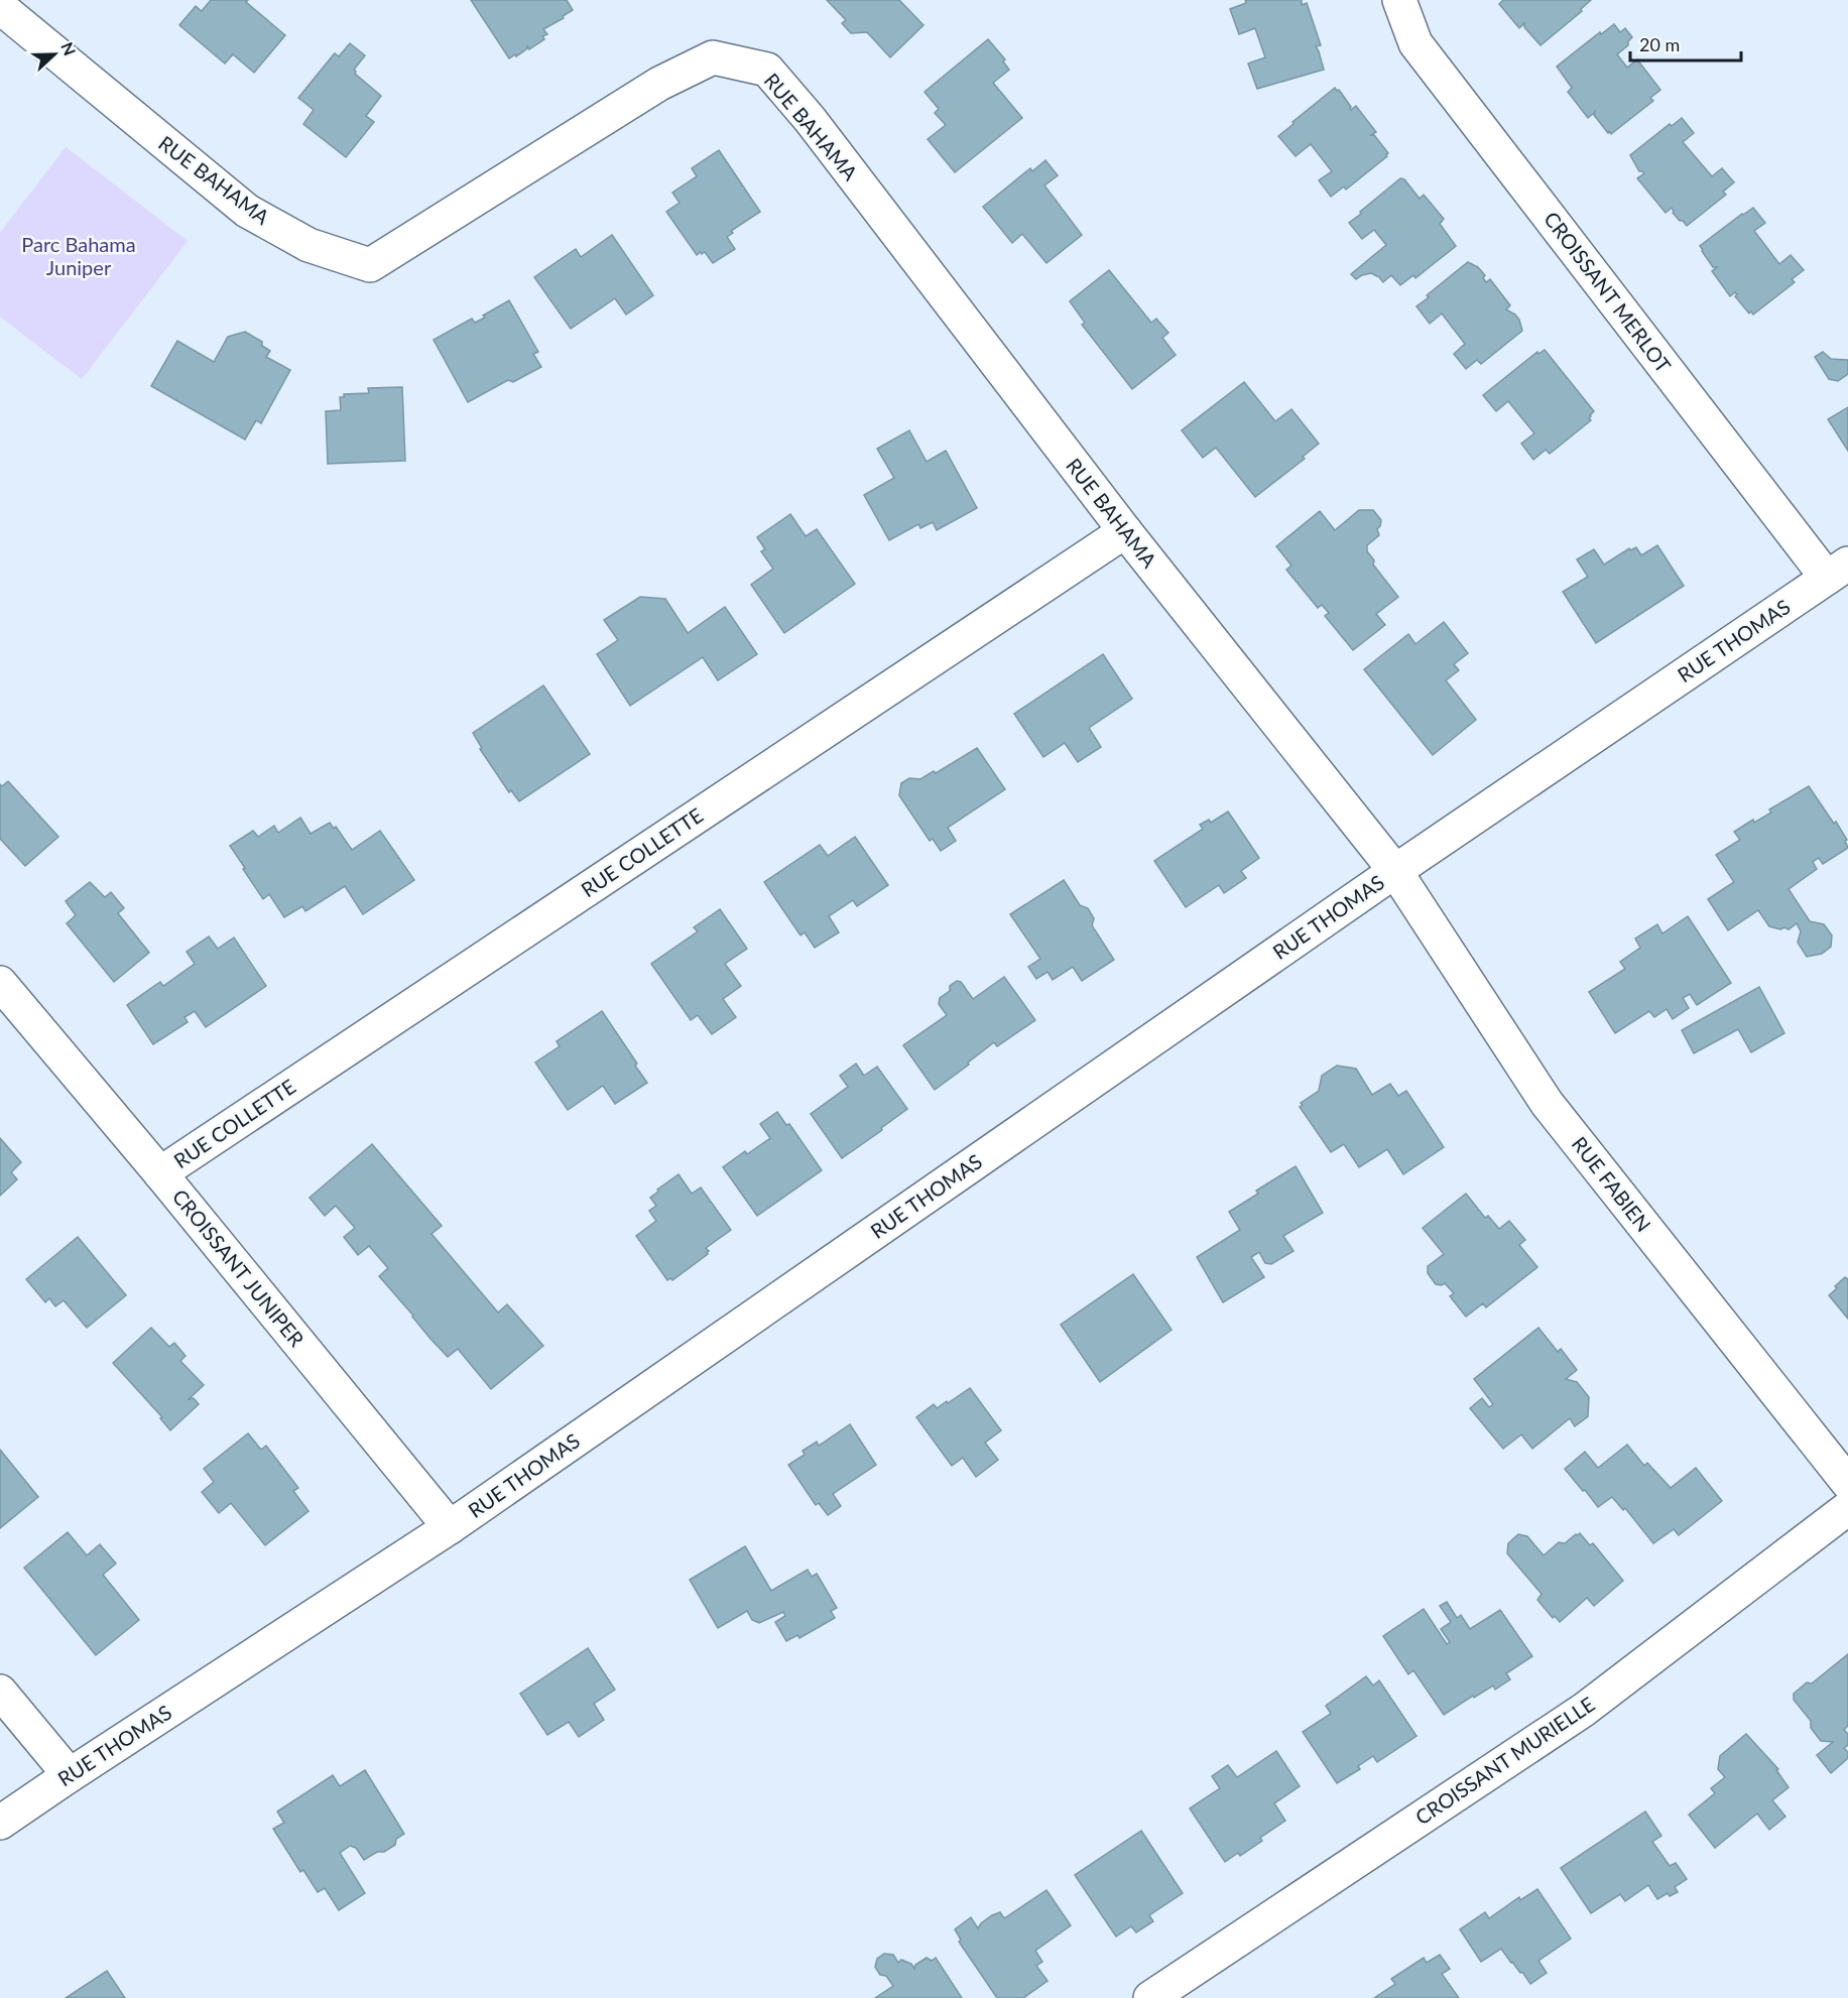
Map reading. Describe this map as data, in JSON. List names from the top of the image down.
{
  "streets": {
    "street": [
      "RUE BAHAMA",
      "CROISSANT MERLOT",
      "RUE THOMAS",
      "RUE COLLETTE",
      "RUE FABIEN",
      "CROISSANT JUNIPER",
      "CROISSANT MURIELLE"
    ]
  },
  "crossings": [
    ["RUE BAHAMA", "RUE THOMAS"],
    ["RUE BAHAMA", "RUE COLLETTE"],
    ["RUE BAHAMA", "RUE FABIEN"],
    ["CROISSANT MERLOT", "RUE THOMAS"],
    ["RUE THOMAS", "RUE FABIEN"],
    ["RUE THOMAS", "CROISSANT JUNIPER"],
    ["RUE COLLETTE", "CROISSANT JUNIPER"]
  ],
  "parks": ["Parc Bahama Juniper"],
  "scale_bar": "20 m",
  "north": "right"
}
